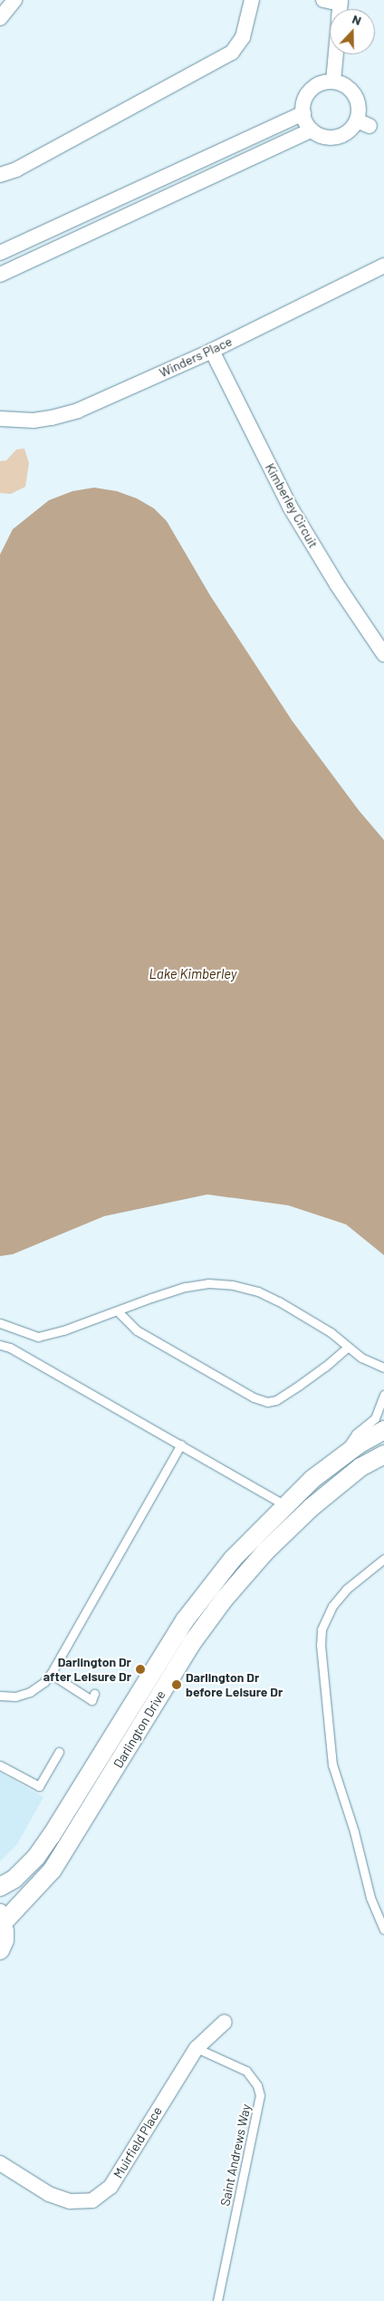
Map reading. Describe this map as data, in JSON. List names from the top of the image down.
{
  "streets": {
    "street": [
      "Winders Place",
      "Kimberley Circuit",
      "Darlington Drive",
      "Muirfield Place"
    ],
    "lane": ["Saint Andrews Way"]
  },
  "crossings": [
    ["Winders Place", "Kimberley Circuit"],
    ["Muirfield Place", "Saint Andrews Way"]
  ],
  "water": ["Lake Kimberley"],
  "places": ["Darlington Dr after Leisure Dr", "Darlington Dr before Leisure Dr"],
  "north": "top"
}
